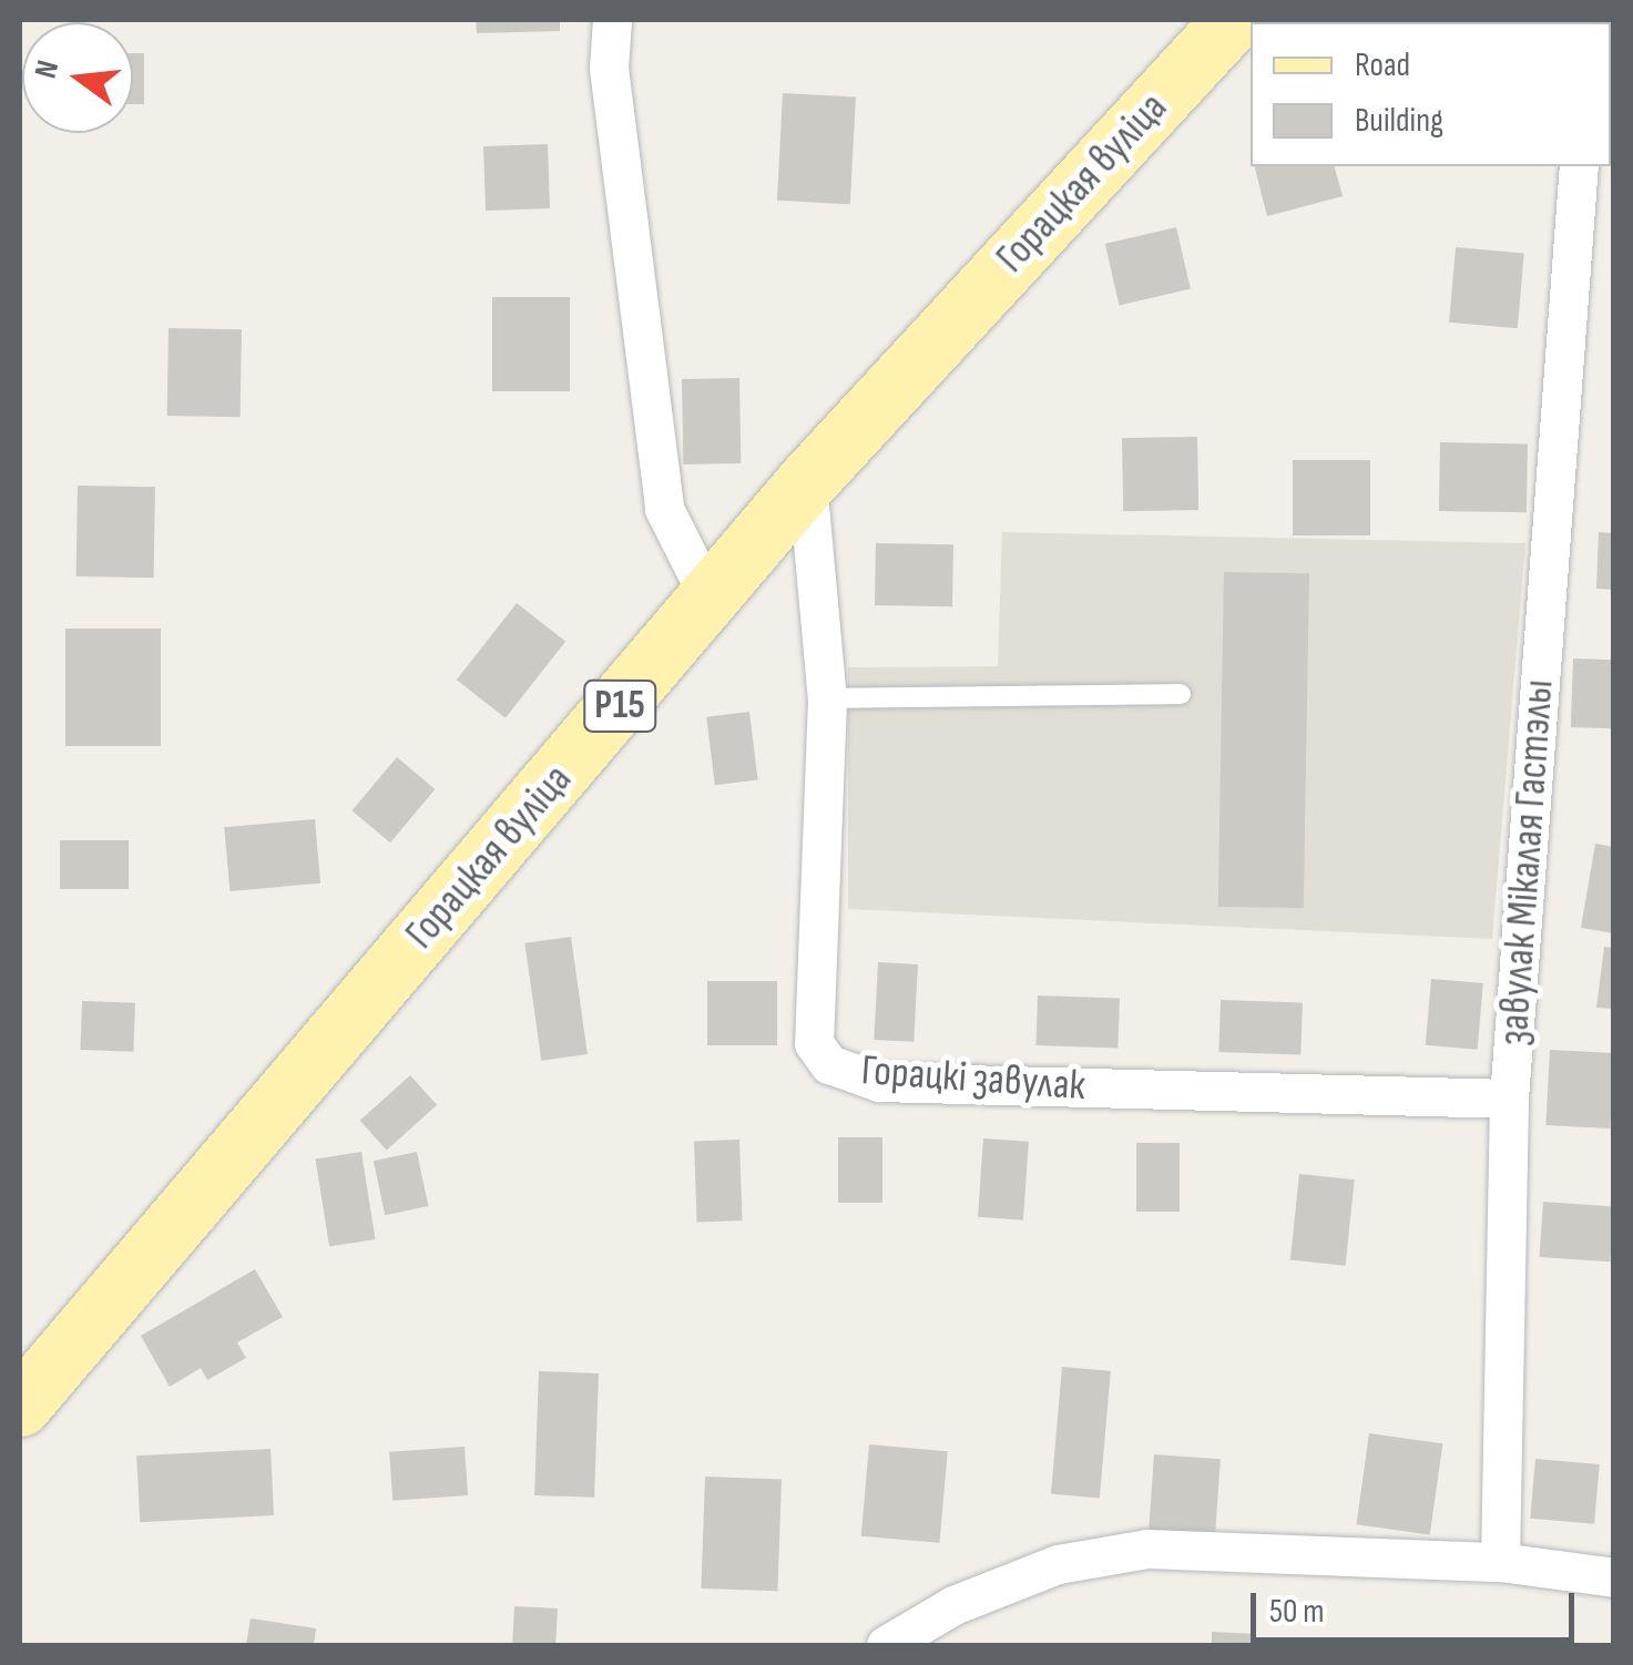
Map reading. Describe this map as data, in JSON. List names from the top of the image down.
{
  "streets": {
    "main road": ["Горацкая вуліца", "Р15"],
    "street": ["завулак Мікалая Гастэлы", "Горацкі завулак"]
  },
  "crossings": [
    ["Горацкая вуліца", "Горацкі завулак"],
    ["завулак Мікалая Гастэлы", "Горацкі завулак"]
  ],
  "legend": ["Road", "Building"],
  "scale_bar": "50 m",
  "north": "left"
}
